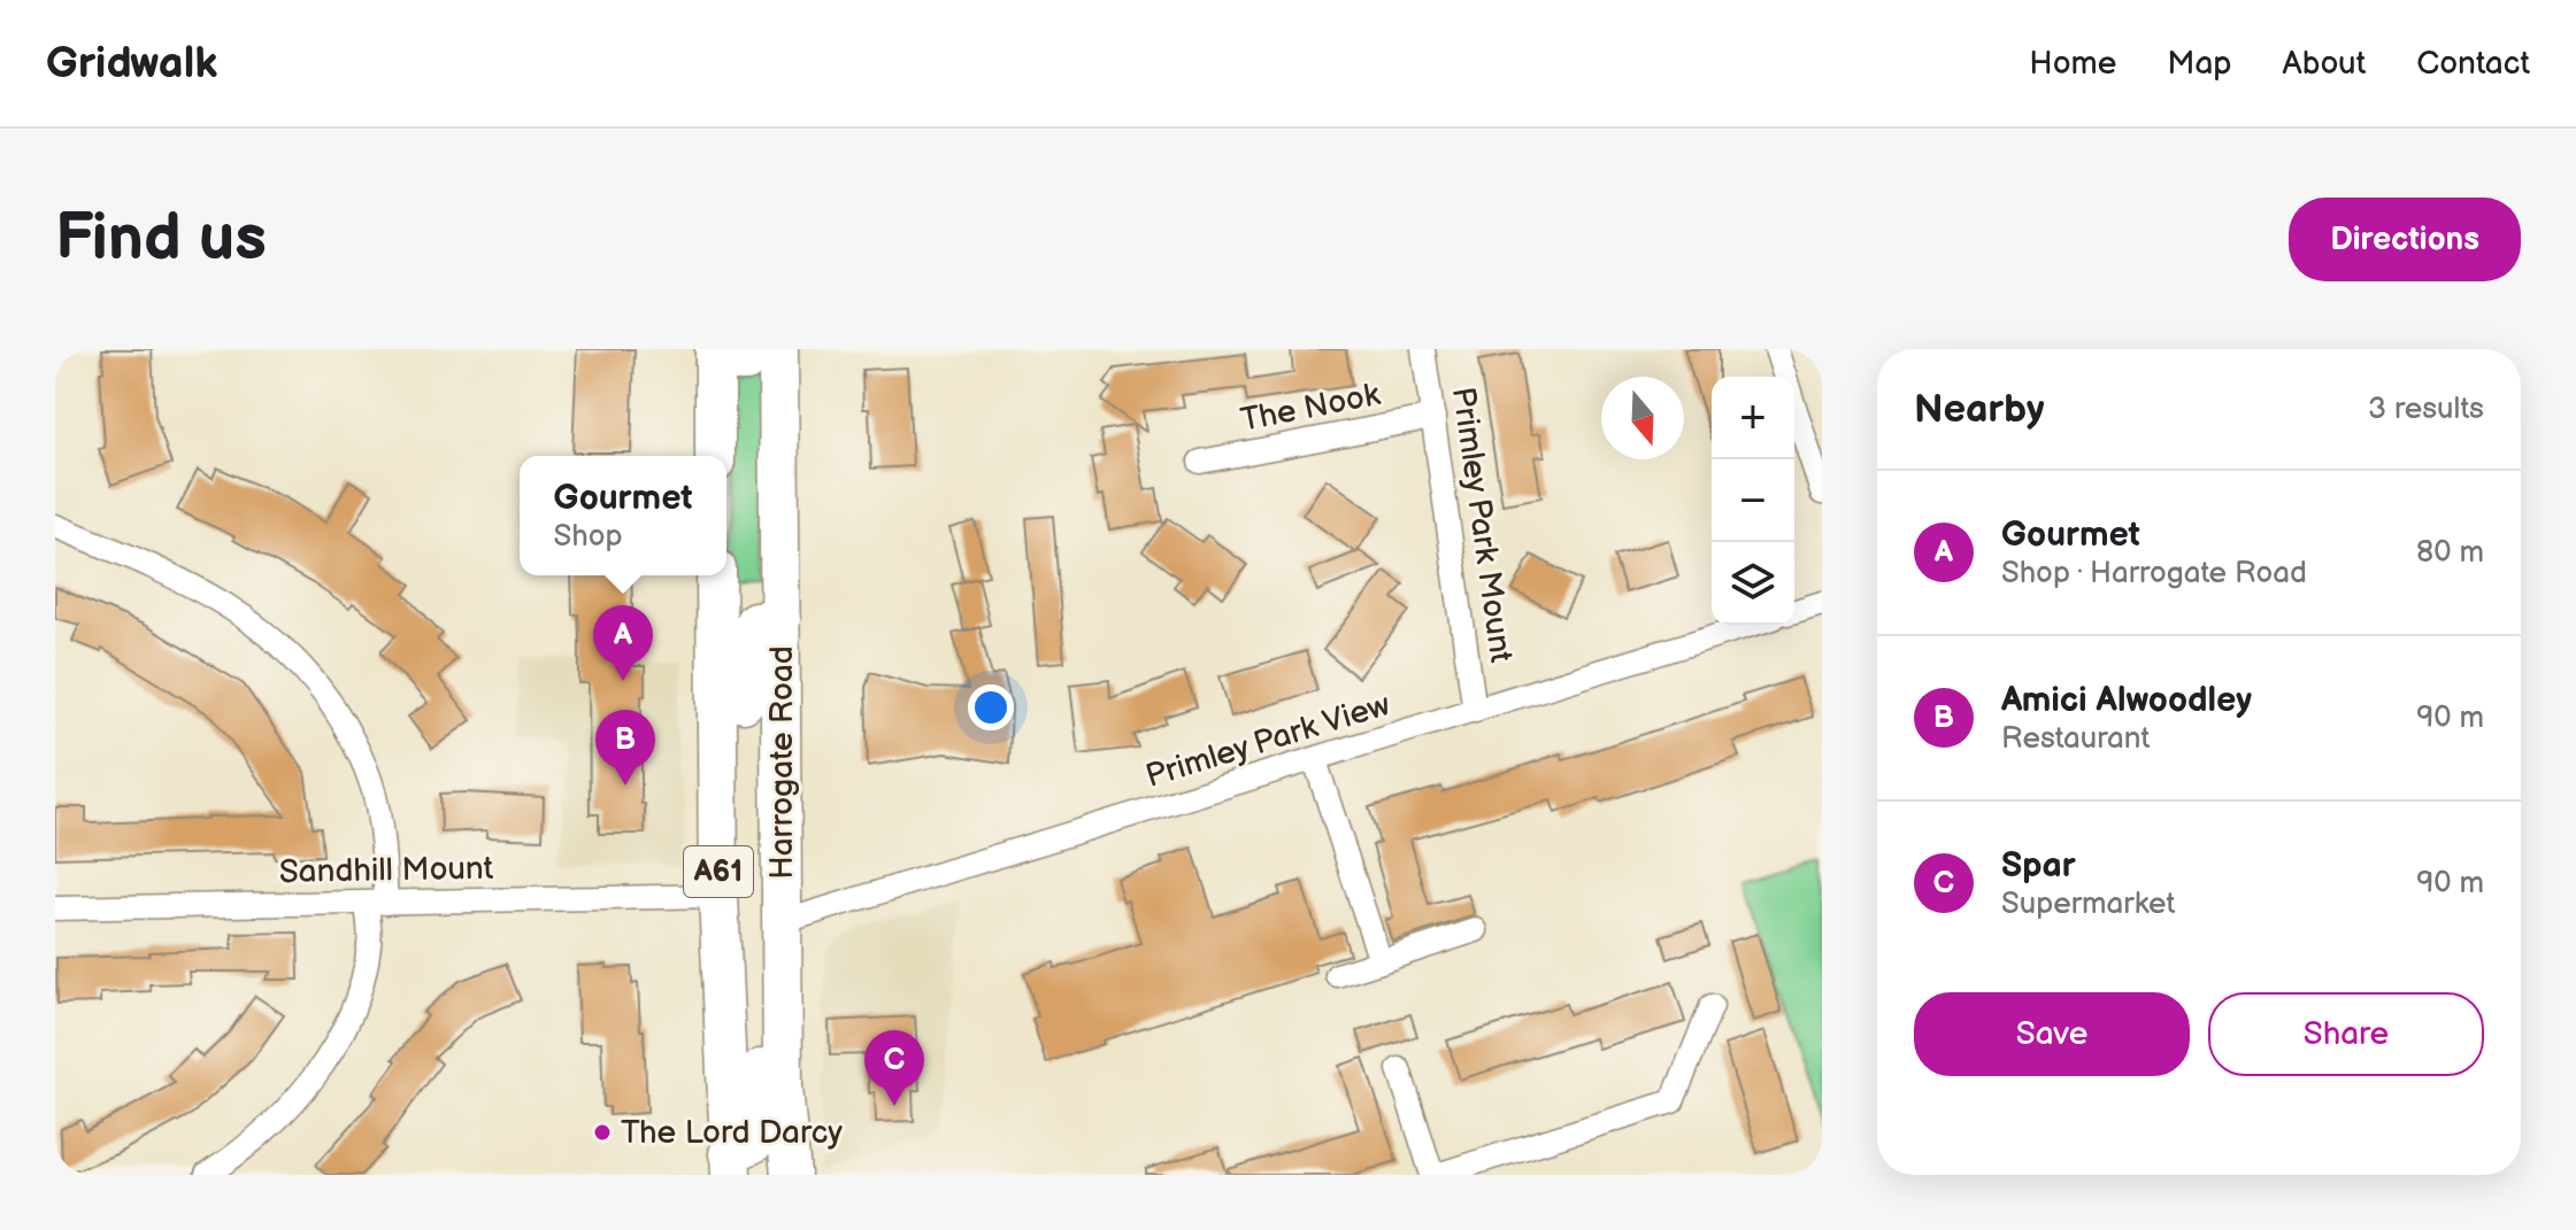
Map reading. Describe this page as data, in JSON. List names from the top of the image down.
{
  "streets": {
    "highway": ["Harrogate Road", "A61"],
    "street": [
      "The Nook",
      "Primley Park Mount",
      "Primley Park View",
      "Sandhill Mount"
    ]
  },
  "crossings": [
    ["The Nook", "Primley Park Mount"],
    ["Primley Park Mount", "Primley Park View"],
    ["Primley Park View", "Harrogate Road"],
    ["Harrogate Road", "Sandhill Mount"]
  ],
  "places": ["The Lord Darcy"],
  "north": "bottom",
  "page": {
    "header": "Gridwalk",
    "nav": [
      "Home",
      "Map",
      "About",
      "Contact"
    ],
    "buttons": [
      "Directions",
      ["Save", "Share"]
    ],
    "title": "Find us",
    "heading": ["Nearby", "3 results"],
    "map_buttons": ["+", "−"],
    "popup": ["Gourmet", "Shop"],
    "list": [
      {
        "mark": "A",
        "name": "Gourmet",
        "note": "Shop · Harrogate Road",
        "value": "80 m"
      },
      {
        "mark": "B",
        "name": "Amici Alwoodley",
        "note": "Restaurant",
        "value": "90 m"
      },
      {
        "mark": "C",
        "name": "Spar",
        "note": "Supermarket",
        "value": "90 m"
      }
    ],
    "pins": ["A", "B", "C"]
  }
}
